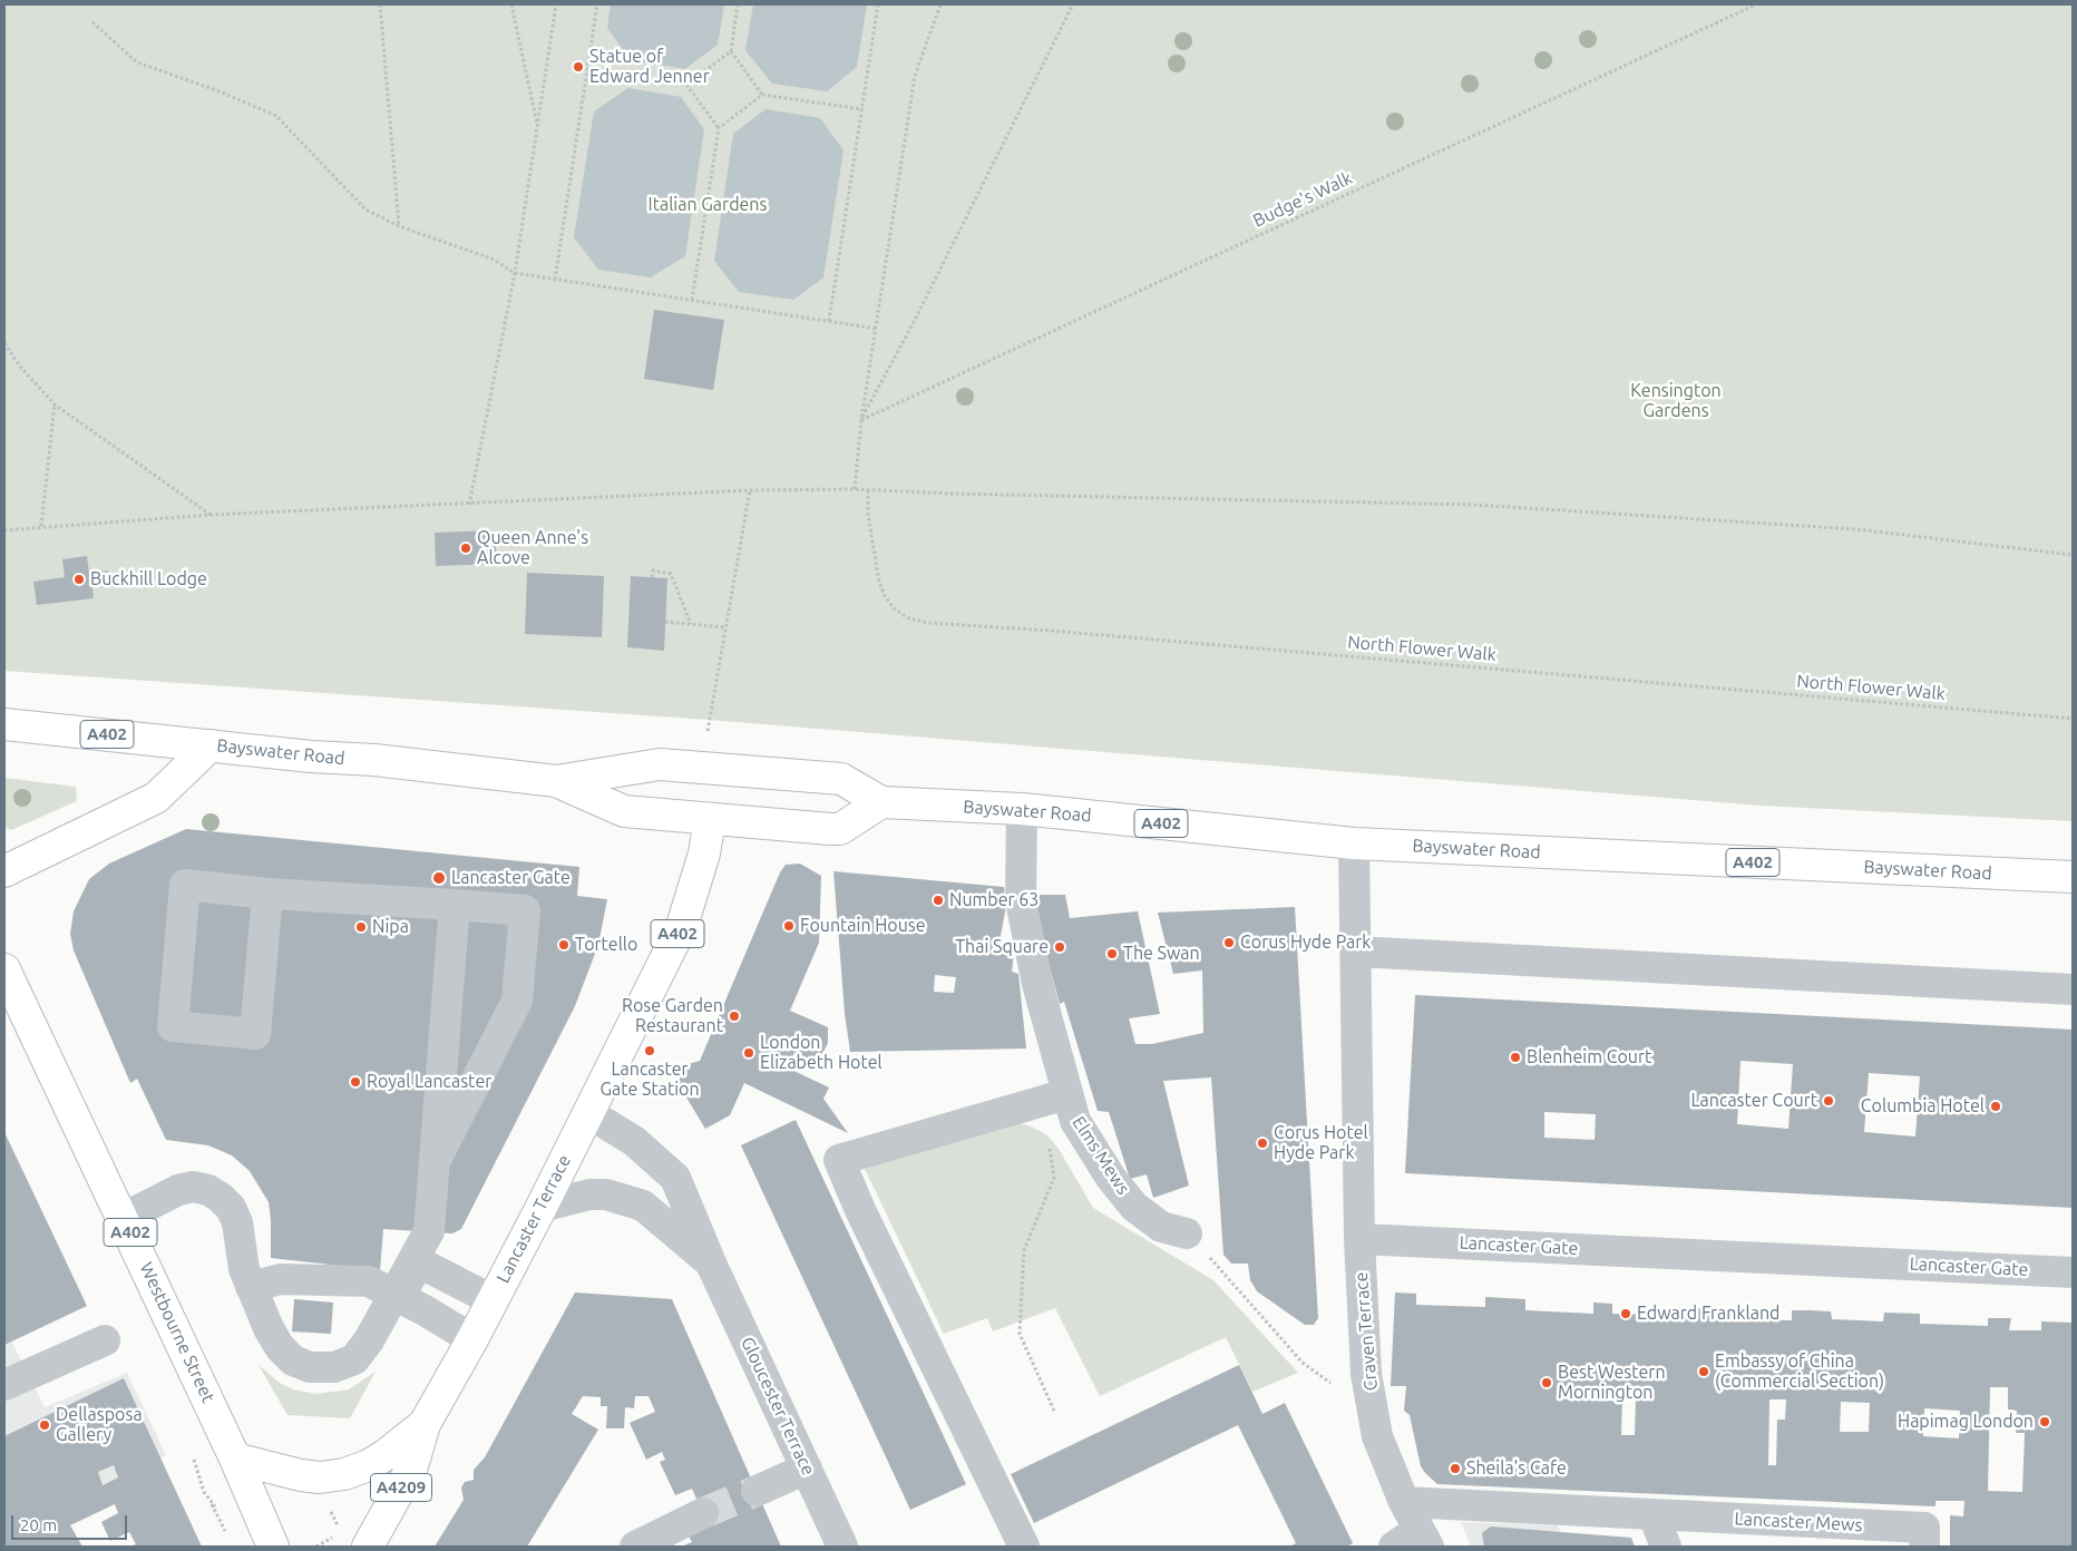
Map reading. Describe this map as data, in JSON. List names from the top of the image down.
{
  "streets": {
    "main road": [
      "A402",
      "Bayswater Road",
      "Lancaster Terrace",
      "Westbourne Street",
      "A4209"
    ],
    "street": [
      "Elms Mews",
      "Lancaster Gate",
      "Craven Terrace",
      "Gloucester Terrace",
      "Lancaster Mews"
    ],
    "path": ["Budge's Walk", "North Flower Walk"]
  },
  "crossings": [
    ["Bayswater Road", "Elms Mews"],
    ["Bayswater Road", "Lancaster Terrace"],
    ["Lancaster Terrace", "Westbourne Street"],
    ["Lancaster Terrace", "Gloucester Terrace"],
    ["Lancaster Terrace", "A4209"],
    ["Lancaster Gate", "Craven Terrace"],
    ["Craven Terrace", "Lancaster Mews"]
  ],
  "parks": ["Italian Gardens", "Kensington Gardens"],
  "places": [
    "Statue of Edward Jenner",
    "Queen Anne's Alcove",
    "Buckhill Lodge",
    "Lancaster Gate",
    "Number 63",
    "Fountain House",
    "Nipa",
    "Corus Hyde Park",
    "Tortello",
    "Thai Square",
    "The Swan",
    "Rose Garden Restaurant",
    "Lancaster Gate Station",
    "London Elizabeth Hotel",
    "Blenheim Court",
    "Royal Lancaster",
    "Lancaster Court",
    "Columbia Hotel",
    "Corus Hotel Hyde Park",
    "Edward Frankland",
    "Embassy of China (Commercial Section)",
    "Best Western Mornington",
    "Hapimag London",
    "Dellasposa Gallery",
    "Sheila's Cafe"
  ],
  "scale_bar": "20 m"
}
